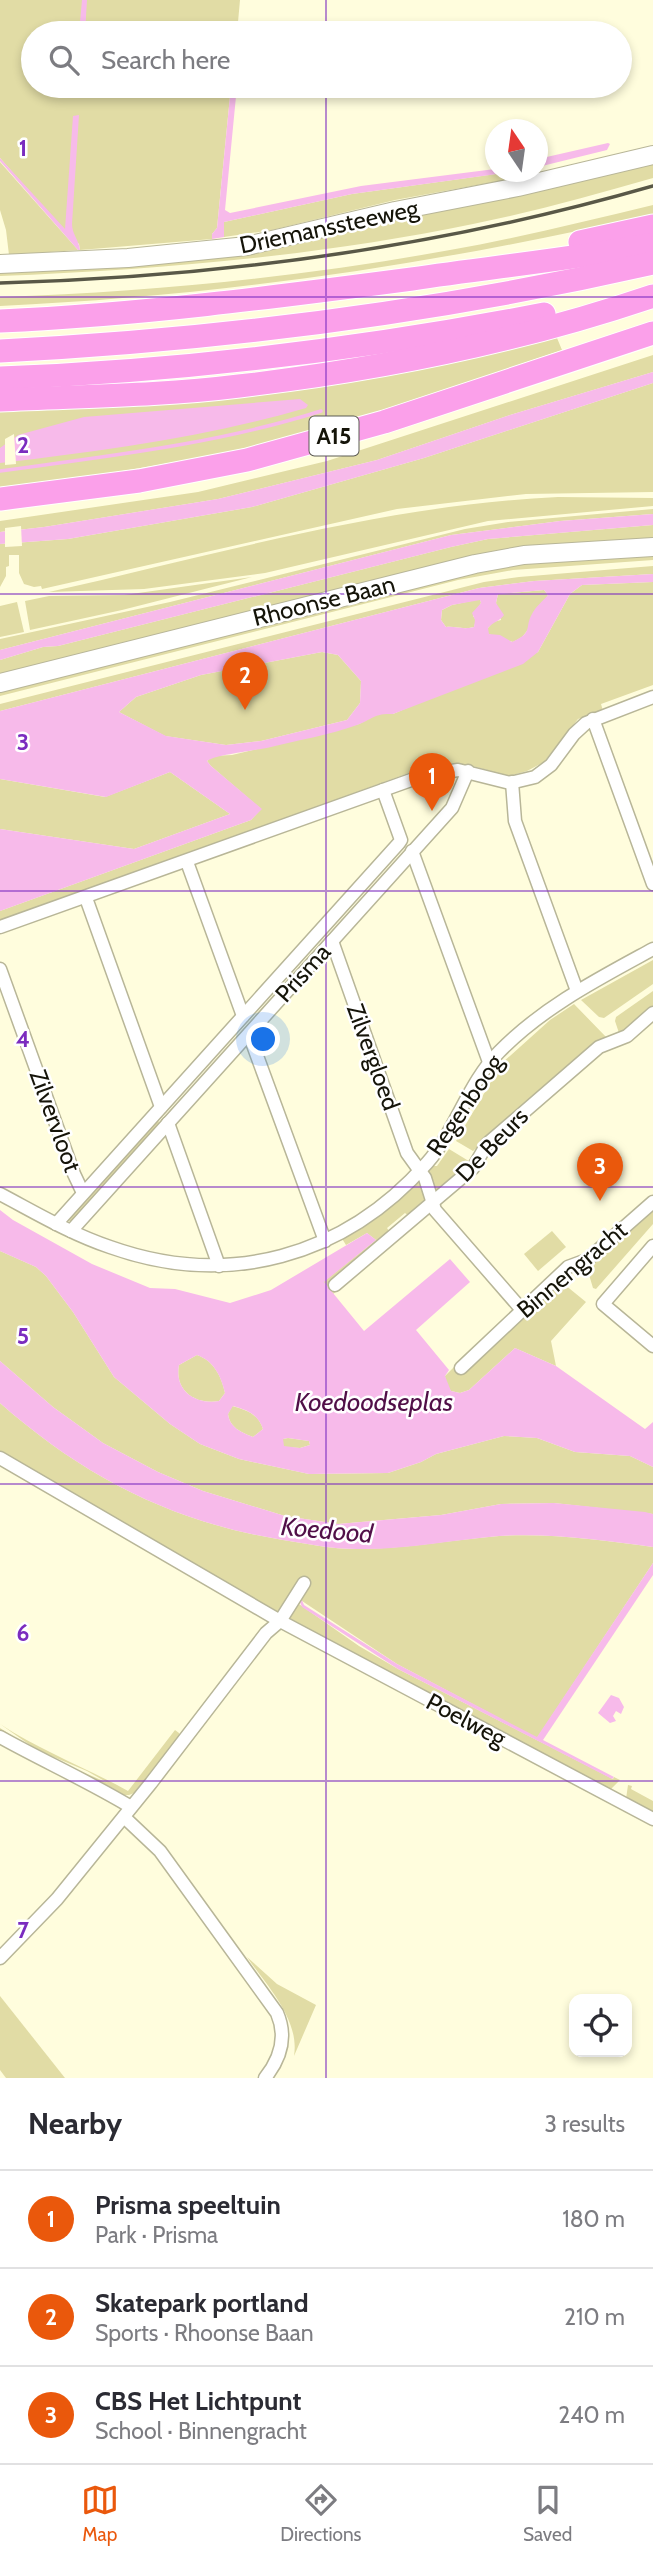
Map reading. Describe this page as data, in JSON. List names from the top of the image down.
{
  "streets": {
    "highway": ["A15"],
    "main road": ["Driemanssteeweg", "Rhoonse Baan"],
    "street": [
      "Prisma",
      "Zilvergloed",
      "Regenboog",
      "Zilvervloot",
      "De Beurs",
      "Binnengracht",
      "Poelweg"
    ]
  },
  "crossings": [
    ["Prisma", "Zilvergloed"],
    ["Prisma", "Regenboog"],
    ["Prisma", "Zilvervloot"],
    ["Zilvergloed", "Regenboog"],
    ["Zilvergloed", "De Beurs"],
    ["Zilvergloed", "Binnengracht"]
  ],
  "water": ["Koedoodseplas", "Koedood"],
  "north": "top",
  "page": {
    "search": "Search here",
    "pins": ["2", "1", "3"],
    "heading": ["Nearby", "3 results"],
    "list": [
      {
        "mark": "1",
        "name": "Prisma speeltuin",
        "note": "Park · Prisma",
        "value": "180 m"
      },
      {
        "mark": "2",
        "name": "Skatepark portland",
        "note": "Sports · Rhoonse Baan",
        "value": "210 m"
      },
      {
        "mark": "3",
        "name": "CBS Het Lichtpunt",
        "note": "School · Binnengracht",
        "value": "240 m"
      }
    ],
    "nav": ["Map", "Directions", "Saved"]
  },
  "grid": {
    "rows": [
      "1",
      "2",
      "3",
      "4",
      "5",
      "6",
      "7"
    ]
  }
}
